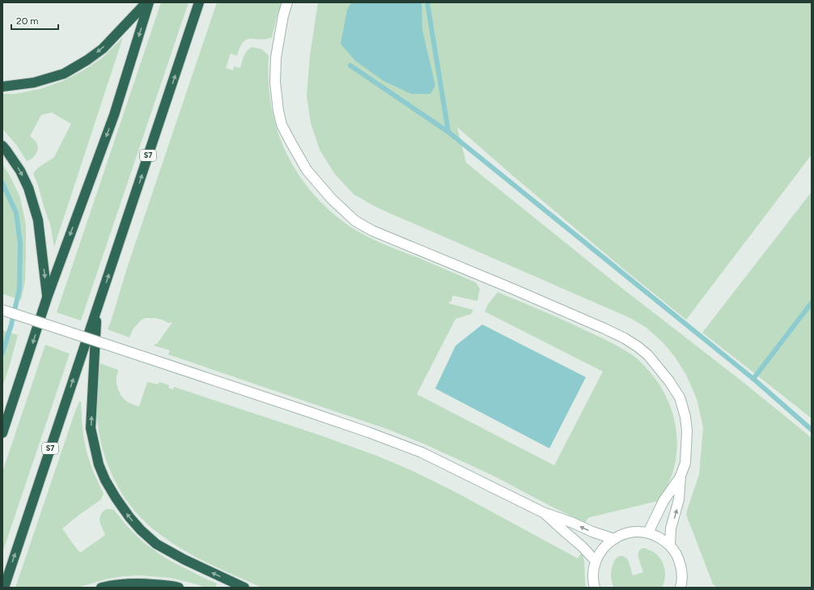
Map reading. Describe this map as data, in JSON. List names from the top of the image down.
{
  "streets": {
    "highway": ["S7"]
  },
  "scale_bar": "20 m"
}
